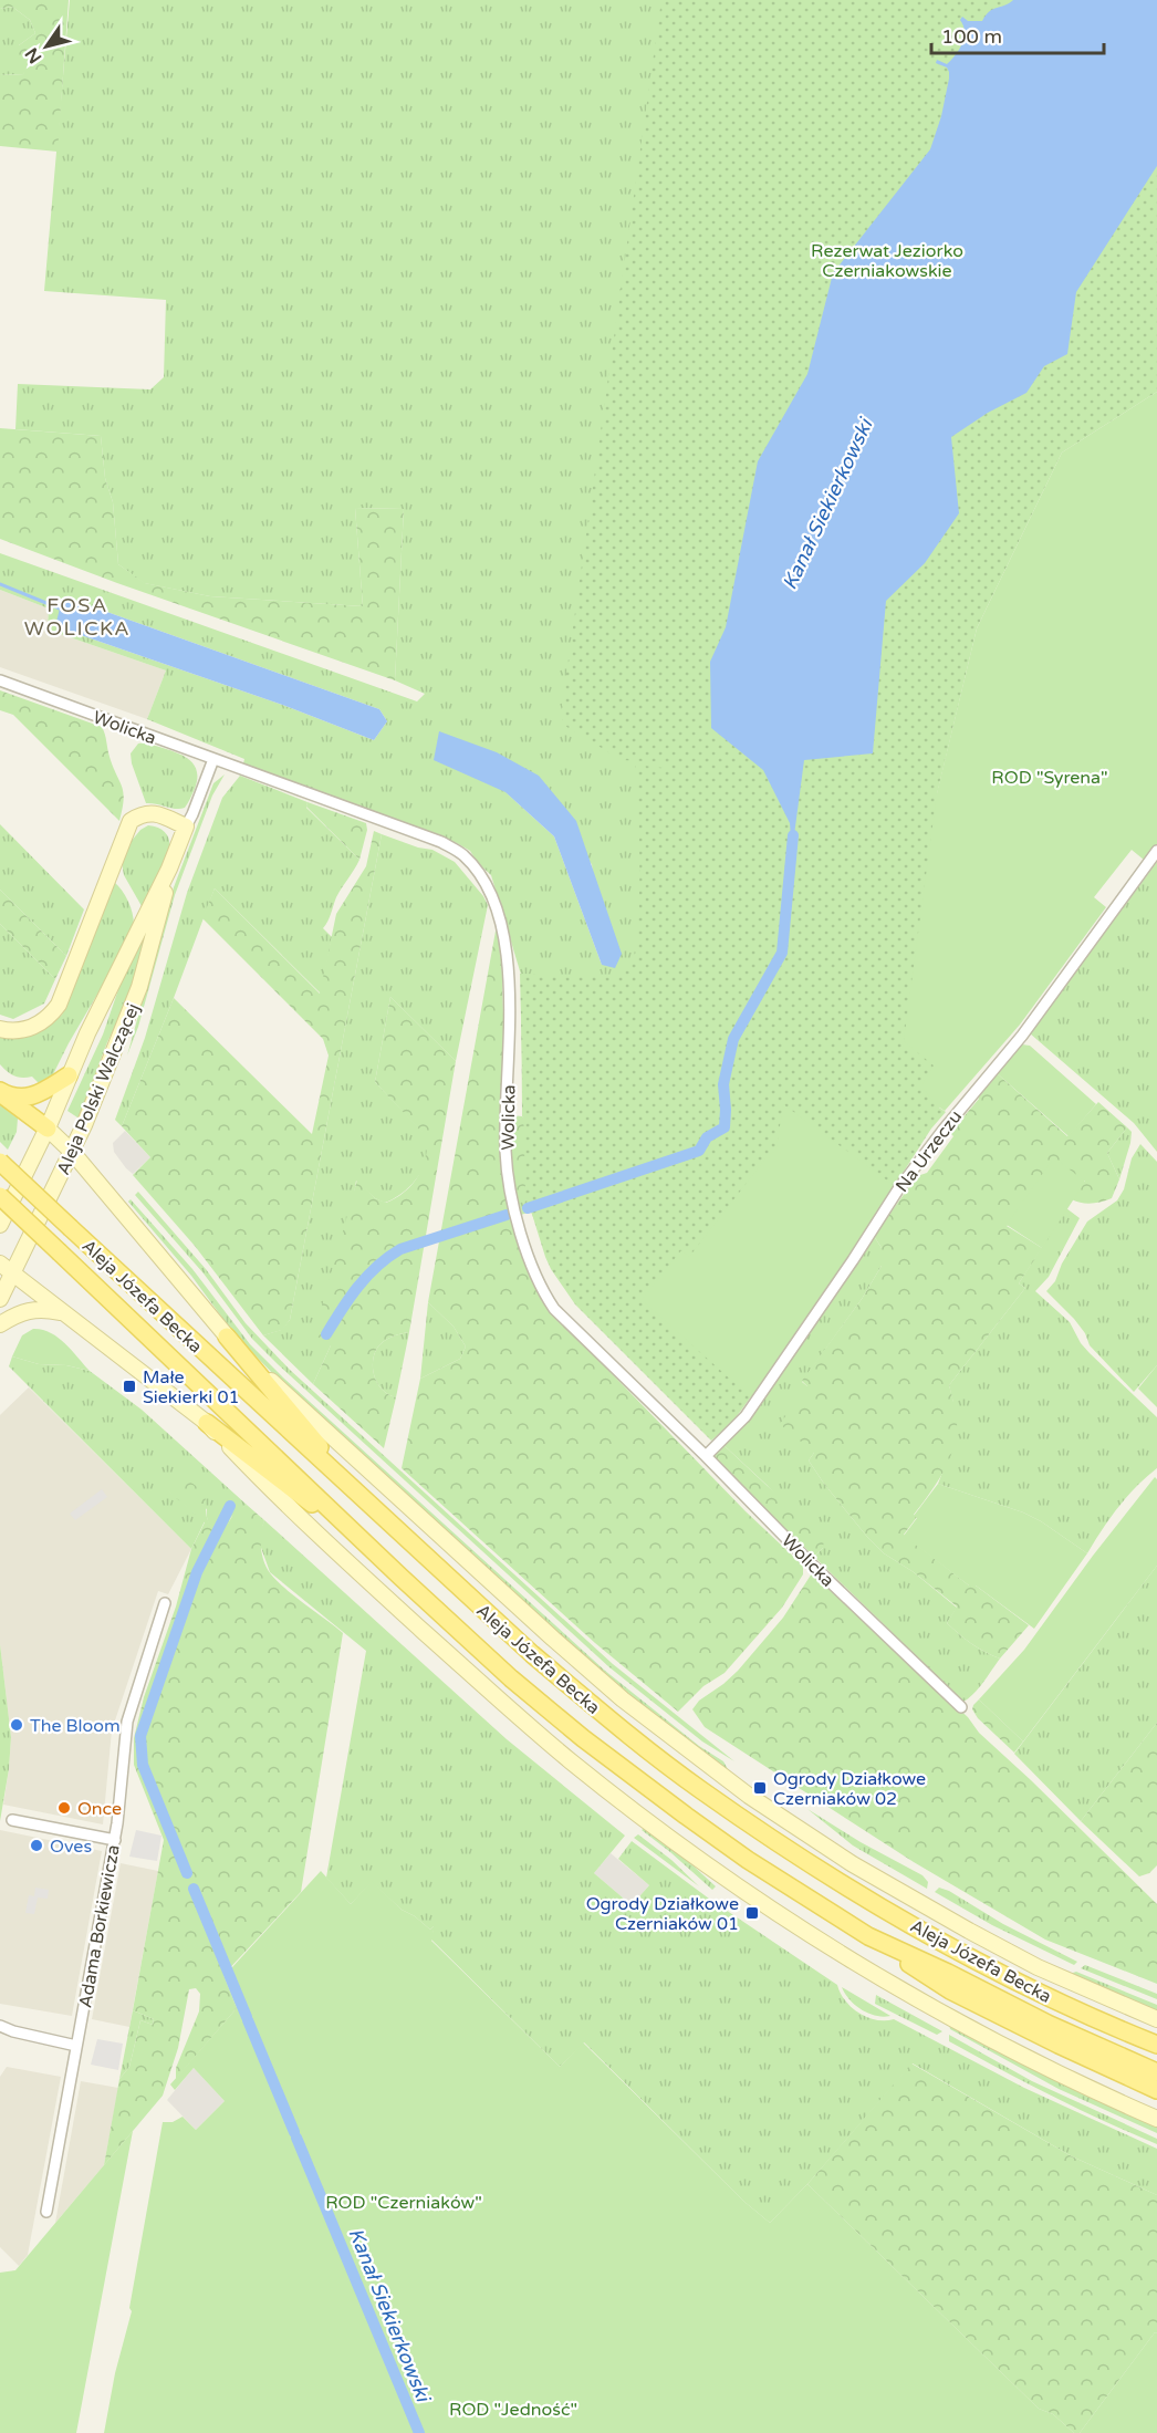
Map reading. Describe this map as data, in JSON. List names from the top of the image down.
{
  "streets": {
    "main road": ["Aleja Polski Walczącej", "Aleja Józefa Becka"],
    "street": ["Wolicka", "Na Urzeczu", "Adama Borkiewicza"]
  },
  "crossings": [
    ["Wolicka", "Aleja Polski Walczącej"],
    ["Wolicka", "Na Urzeczu"],
    ["Aleja Polski Walczącej", "Aleja Józefa Becka"]
  ],
  "districts": ["FOSA WOLICKA"],
  "water": ["Kanał Siekierkowski"],
  "parks": [
    "Rezerwat Jeziorko Czerniakowskie",
    "ROD \"Syrena\"",
    "ROD \"Czerniaków\"",
    "ROD \"Jedność\""
  ],
  "places": {
    "transit": ["Małe Siekierki 01", "Ogrody Działkowe Czerniaków 02", "Ogrody Działkowe Czerniaków 01"],
    "other": ["The Bloom", "Once", "Oves"]
  },
  "scale_bar": "100 m",
  "north": "bottom left"
}
